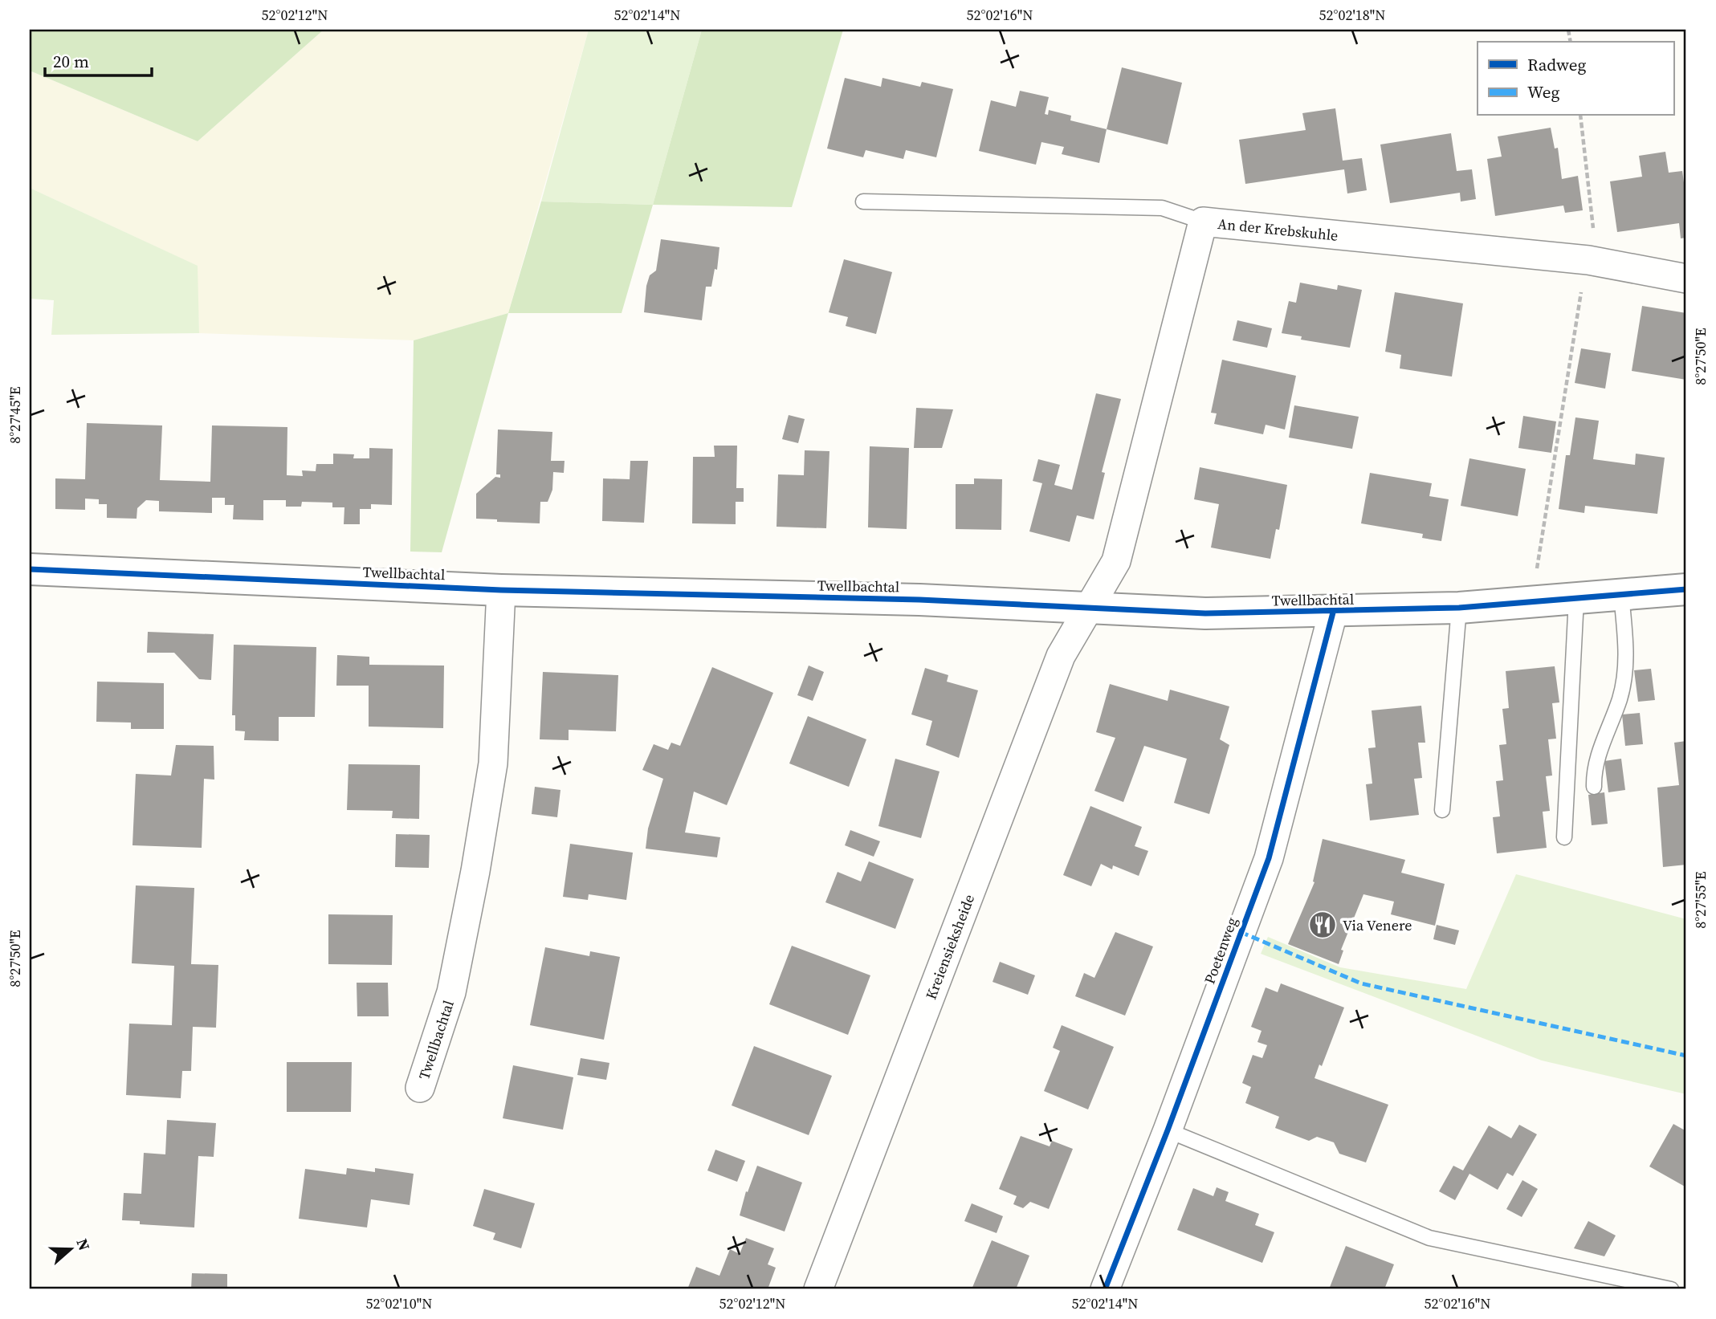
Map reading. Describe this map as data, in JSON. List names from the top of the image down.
{
  "streets": {
    "street": [
      "An der Krebskuhle",
      "Twellbachtal",
      "Kreiensieksheide",
      "Poetenweg"
    ]
  },
  "crossings": [
    ["An der Krebskuhle", "Twellbachtal"],
    ["An der Krebskuhle", "Kreiensieksheide"],
    ["Twellbachtal", "Kreiensieksheide"],
    ["Twellbachtal", "Poetenweg"]
  ],
  "places": {
    "restaurant": ["Via Venere"]
  },
  "legend": ["Radweg", "Weg"],
  "scale_bar": "20 m",
  "north": "right",
  "coordinates": [
    "52°02'12\"N",
    "52°02'14\"N",
    "52°02'16\"N",
    "52°02'18\"N",
    "8°27'50\"E",
    "8°27'45\"E",
    "8°27'55\"E",
    "52°02'10\"N"
  ]
}
